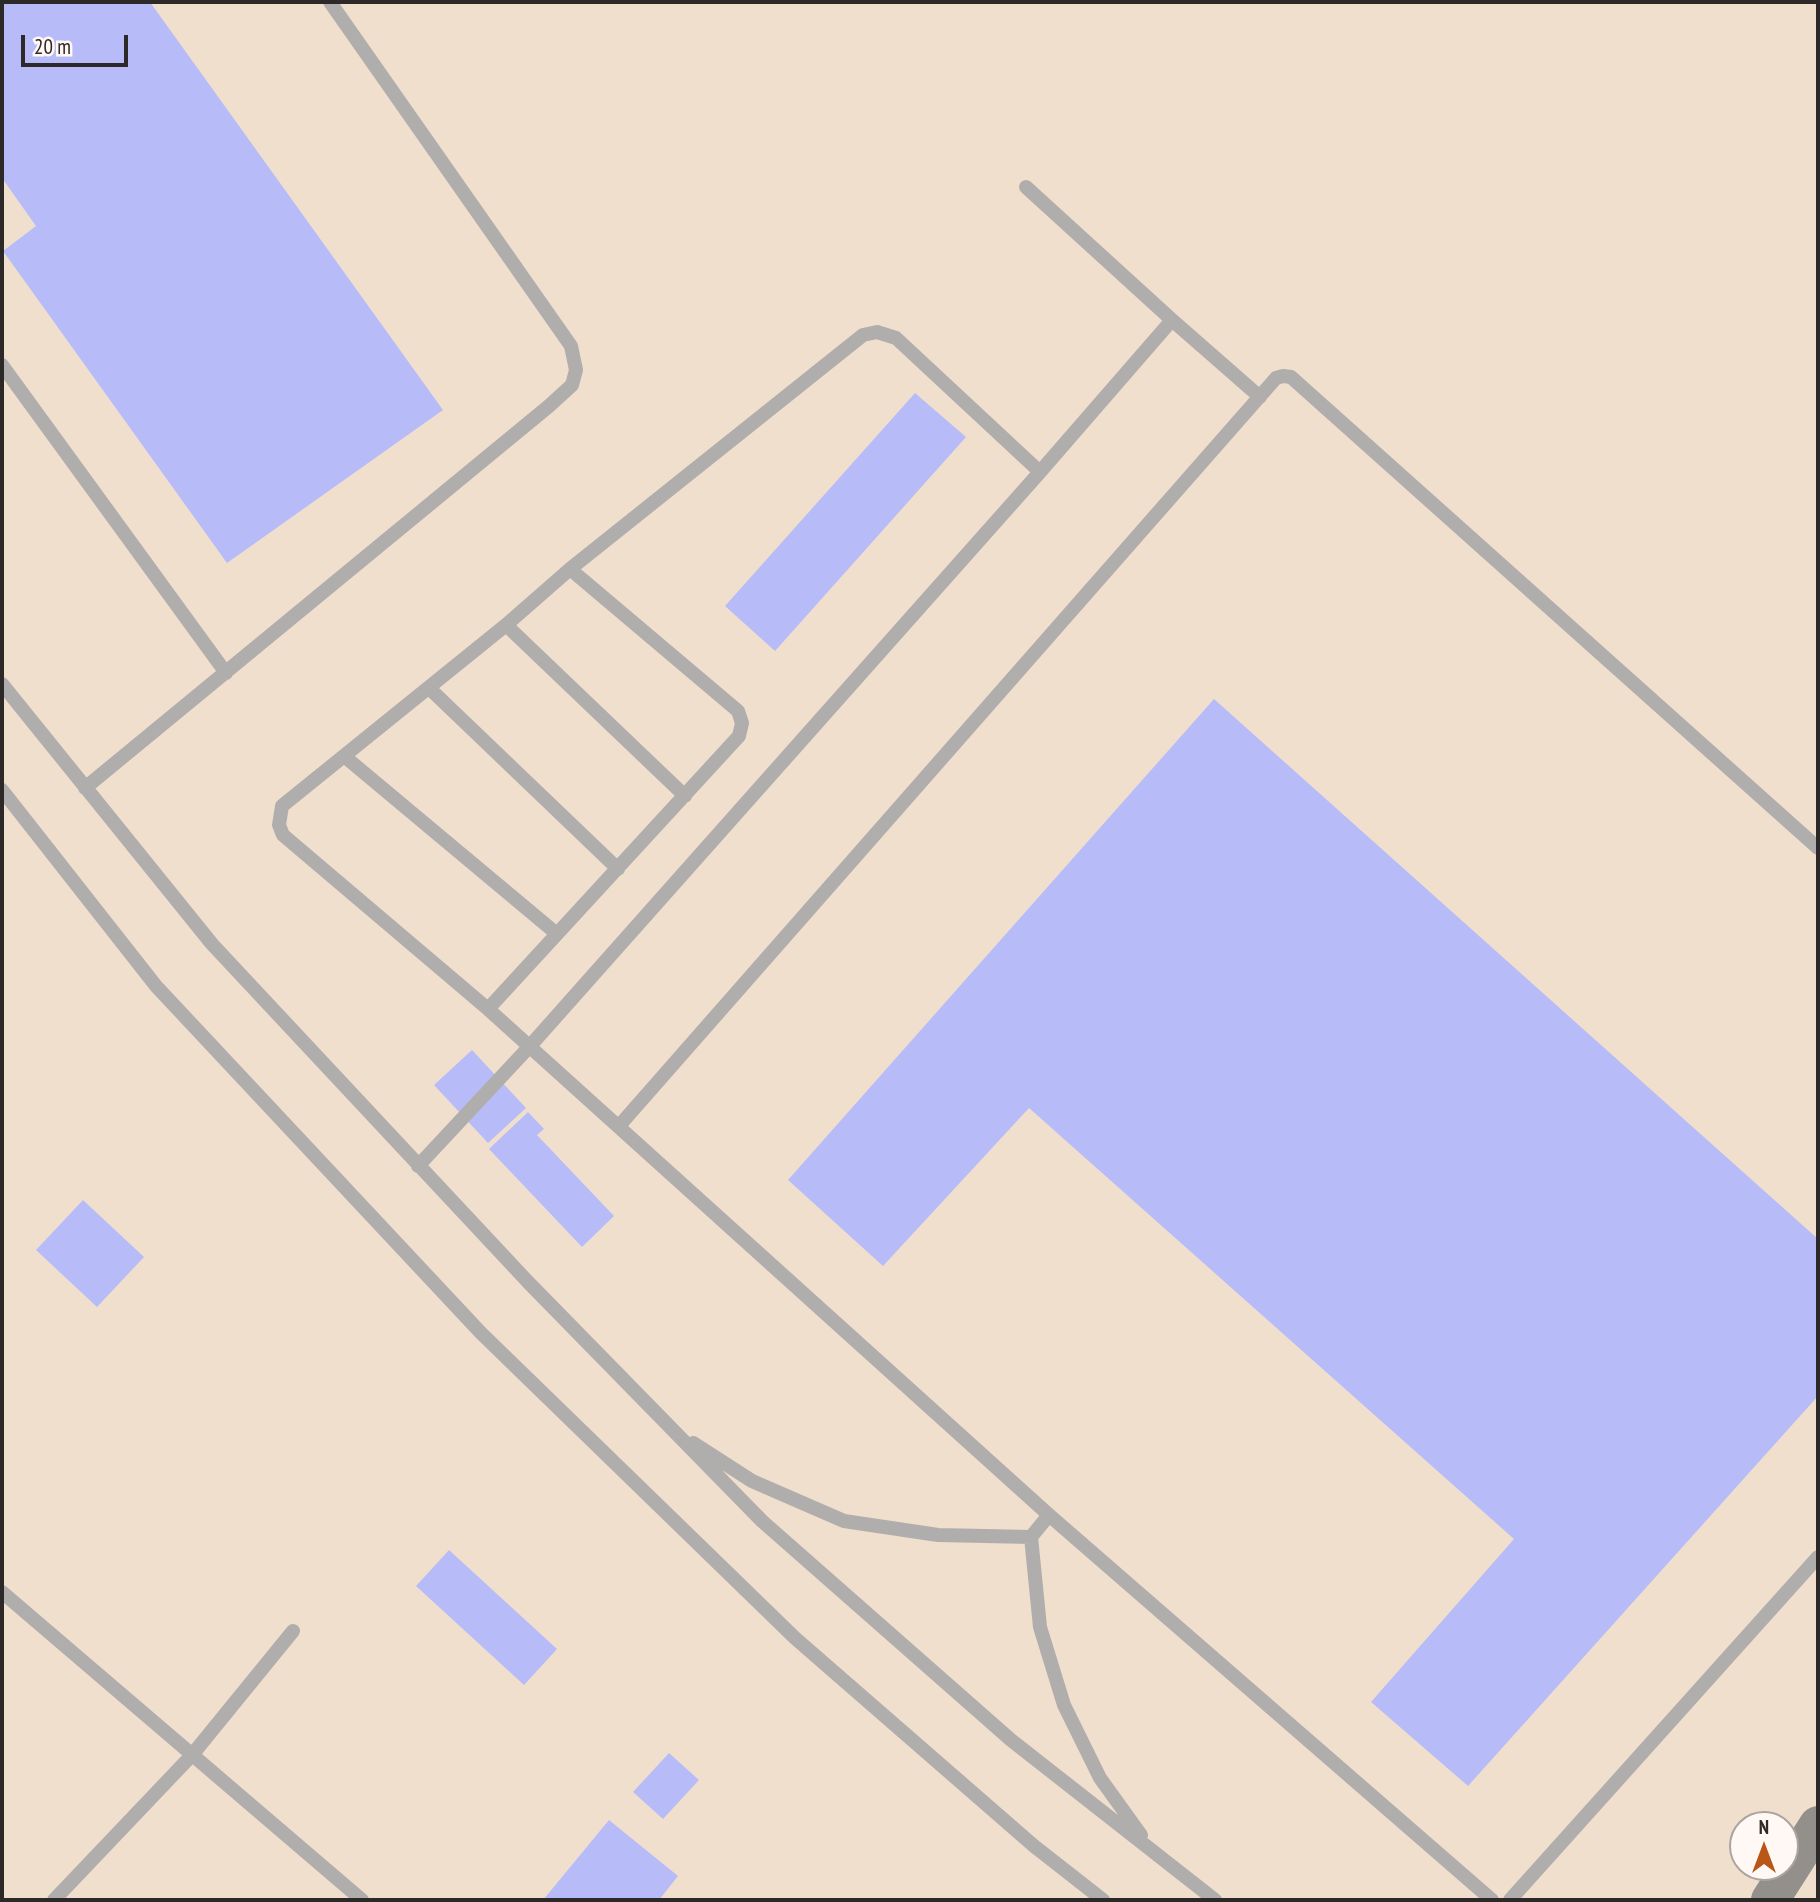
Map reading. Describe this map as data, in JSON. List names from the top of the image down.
{
  "scale_bar": "20 m",
  "north": "top"
}
